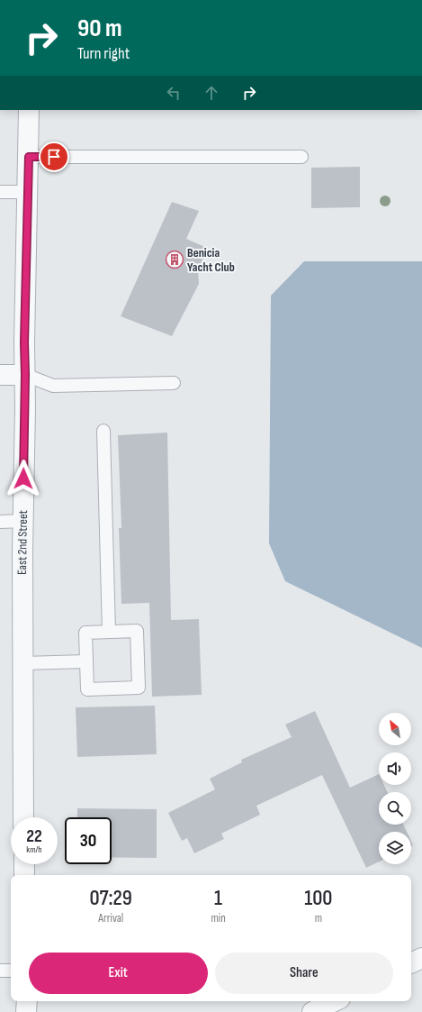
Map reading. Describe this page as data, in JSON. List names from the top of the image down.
{
  "streets": {
    "street": ["East 2nd Street"]
  },
  "places": {
    "building": ["Benicia Yacht Club"]
  },
  "north": "top left",
  "page": {
    "turn": ["90 m", "Turn right"],
    "speed": "22 km/h",
    "limit": "30",
    "eta": [
      "07:29",
      "Arrival",
      "1",
      "min",
      "100",
      "m"
    ],
    "buttons": ["Exit", "Share"]
  }
}
